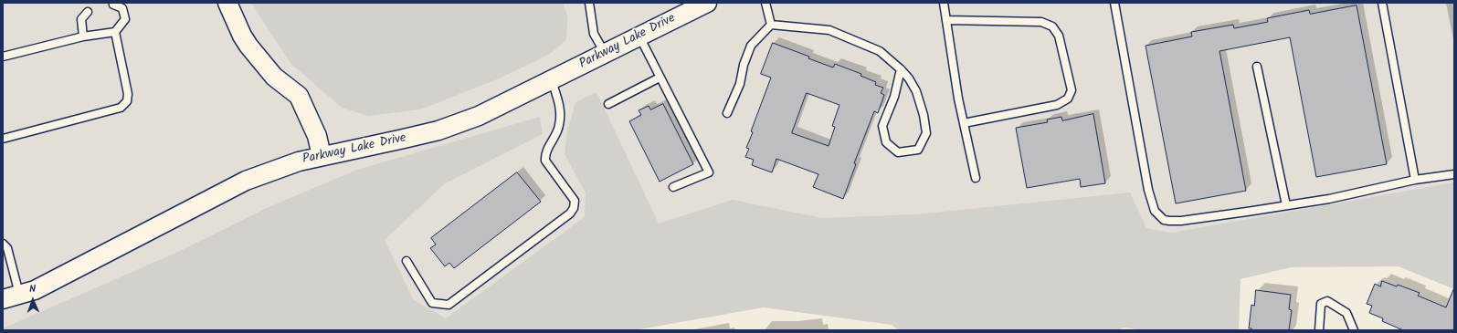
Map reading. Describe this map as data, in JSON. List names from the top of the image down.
{
  "streets": {
    "street": ["Parkway Lake Drive"]
  },
  "north": "top"
}
